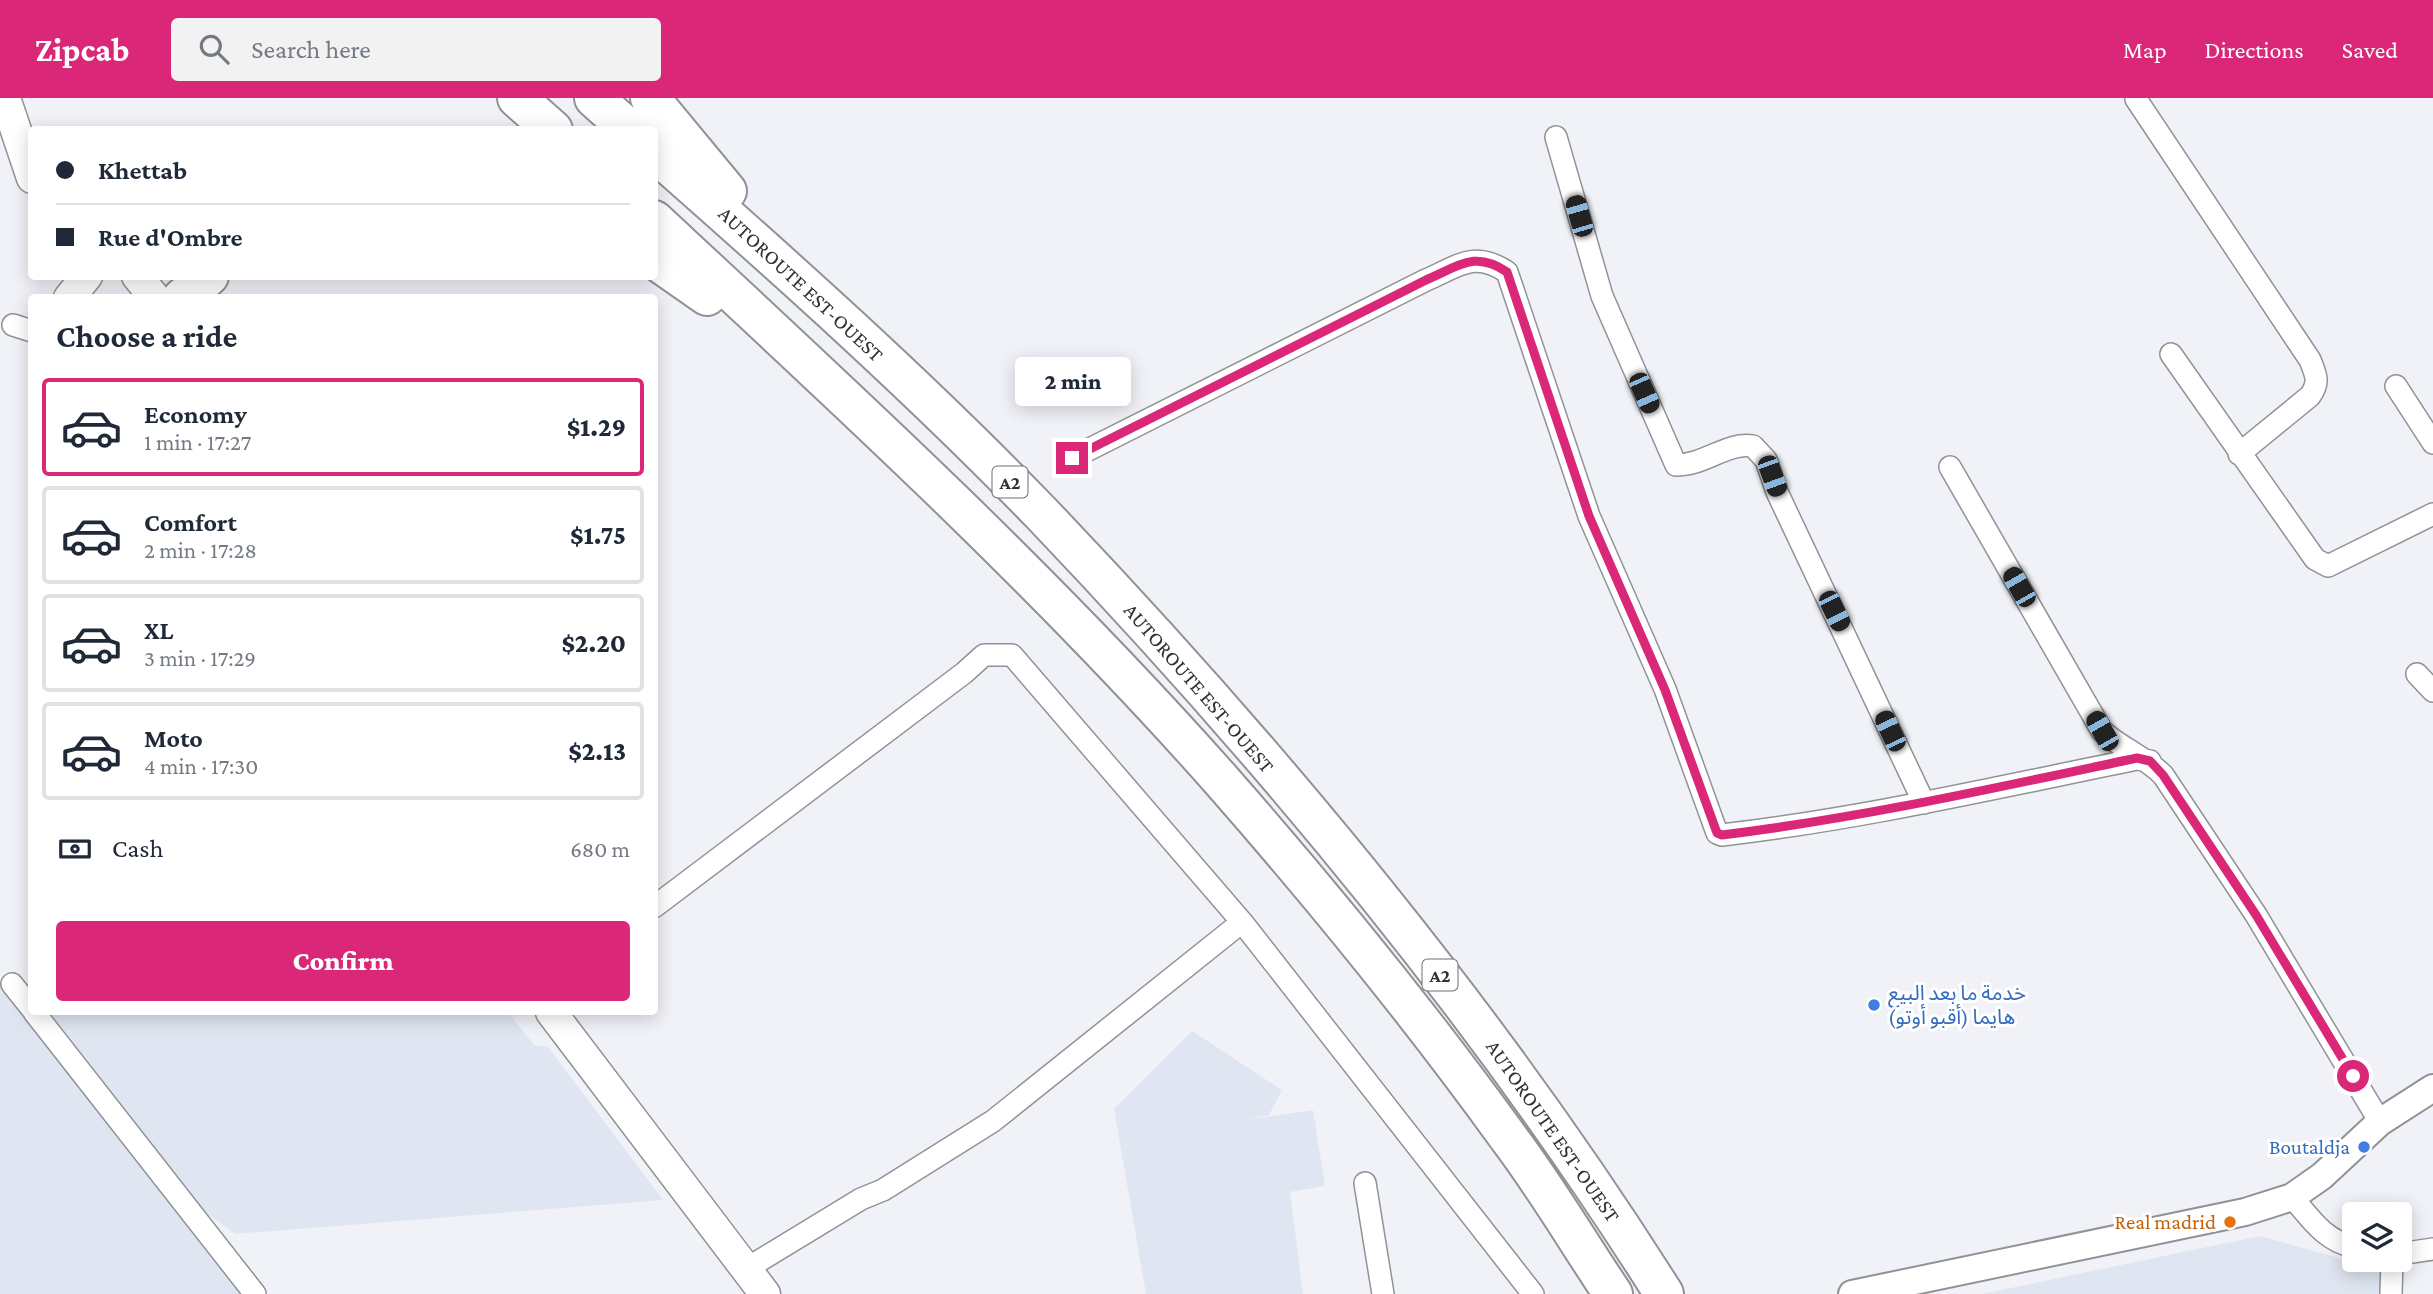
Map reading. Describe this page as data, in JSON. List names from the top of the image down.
{
  "streets": {
    "highway": ["AUTOROUTE EST-OUEST", "A2"]
  },
  "places": ["خدمة ما بعد البيع هايما (أقبو أوتو)", "Boutaldja", "Real madrid"],
  "page": {
    "header": "Zipcab",
    "search": "Search here",
    "nav": ["Map", "Directions", "Saved"],
    "banner": ["Khettab", "Rue d'Ombre"],
    "heading": "Choose a ride",
    "bubble": "2 min",
    "list": [
      {
        "name": "Economy",
        "note": "1 min · 17:27",
        "value": "$1.29"
      },
      {
        "name": "Comfort",
        "note": "2 min · 17:28",
        "value": "$1.75"
      },
      {
        "name": "XL",
        "note": "3 min · 17:29",
        "value": "$2.20"
      },
      {
        "name": "Moto",
        "note": "4 min · 17:30",
        "value": "$2.13"
      }
    ],
    "pay": ["Cash", "680 m"],
    "buttons": "Confirm"
  }
}
